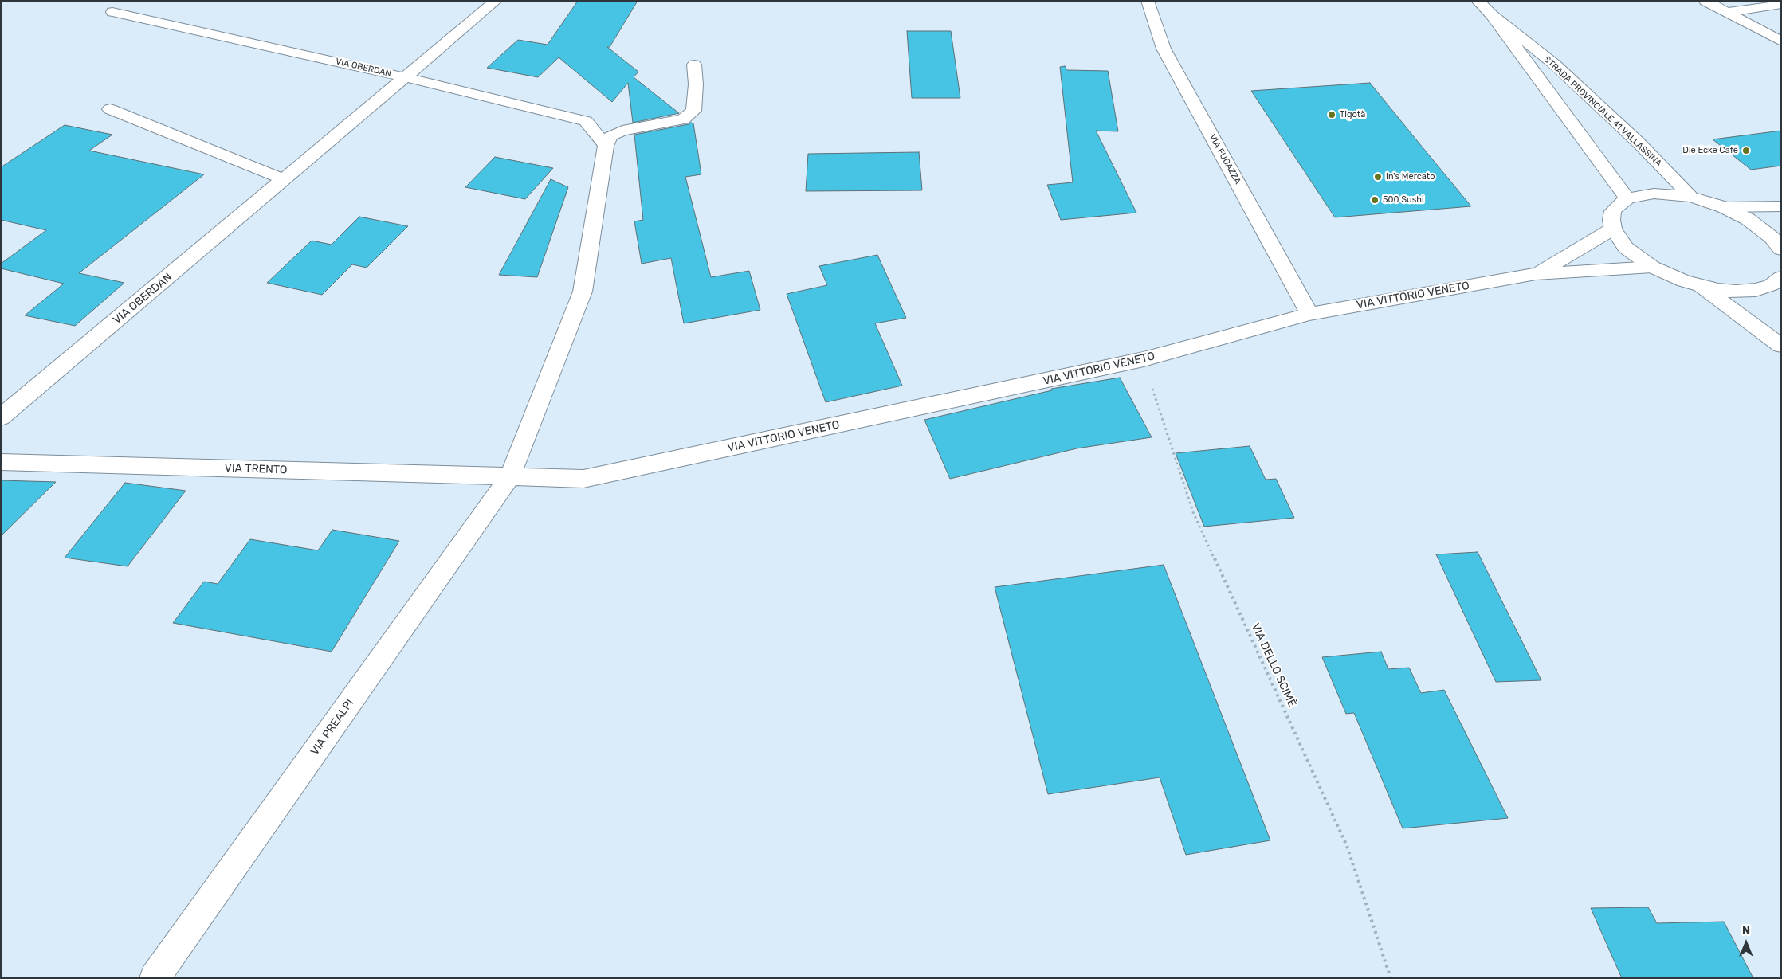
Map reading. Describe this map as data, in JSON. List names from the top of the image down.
{
  "streets": {
    "street": [
      "VIA OBERDAN",
      "STRADA PROVINCIALE 41 VALLASSINA",
      "VIA FUGAZZA",
      "VIA VITTORIO VENETO",
      "VIA TRENTO",
      "VIA PREALPI"
    ],
    "path": ["VIA DELLO SCIMÈ"]
  },
  "crossings": [
    ["VIA FUGAZZA", "VIA VITTORIO VENETO"],
    ["VIA VITTORIO VENETO", "VIA TRENTO"],
    ["VIA VITTORIO VENETO", "VIA DELLO SCIMÈ"],
    ["VIA VITTORIO VENETO", "VIA PREALPI"],
    ["VIA TRENTO", "VIA PREALPI"]
  ],
  "places": [
    "Tigotà",
    "Die Ecke Café",
    "In's Mercato",
    "500 Sushi"
  ],
  "north": "top"
}
